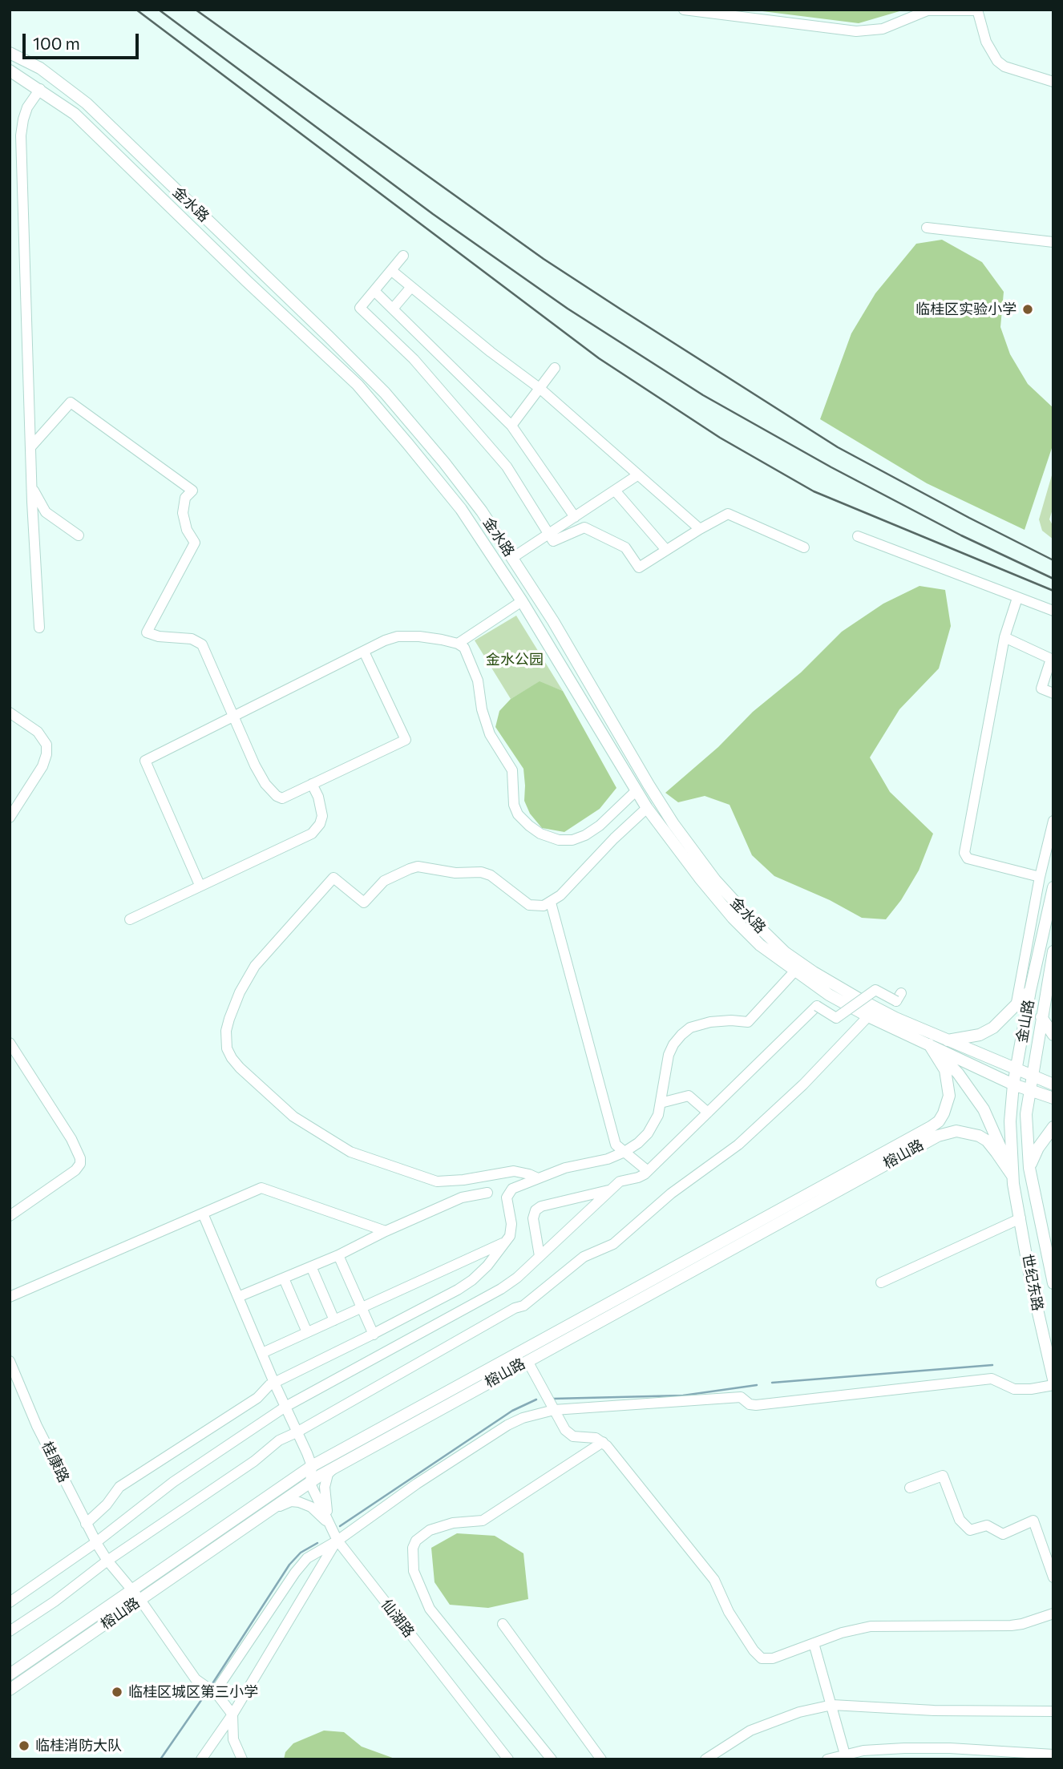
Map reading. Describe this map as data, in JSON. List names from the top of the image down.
{
  "streets": {
    "main road": [
      "金水路",
      "金山路",
      "榕山路",
      "世纪东路"
    ],
    "street": ["桂康路", "仙湖路"]
  },
  "crossings": [
    ["金水路", "金山路"],
    ["金水路", "榕山路"],
    ["金山路", "榕山路"],
    ["金山路", "世纪东路"],
    ["榕山路", "世纪东路"],
    ["榕山路", "桂康路"],
    ["榕山路", "仙湖路"]
  ],
  "parks": ["金水公园"],
  "places": ["临桂区实验小学", "临桂区城区第三小学", "临桂消防大队"],
  "scale_bar": "100 m"
}
